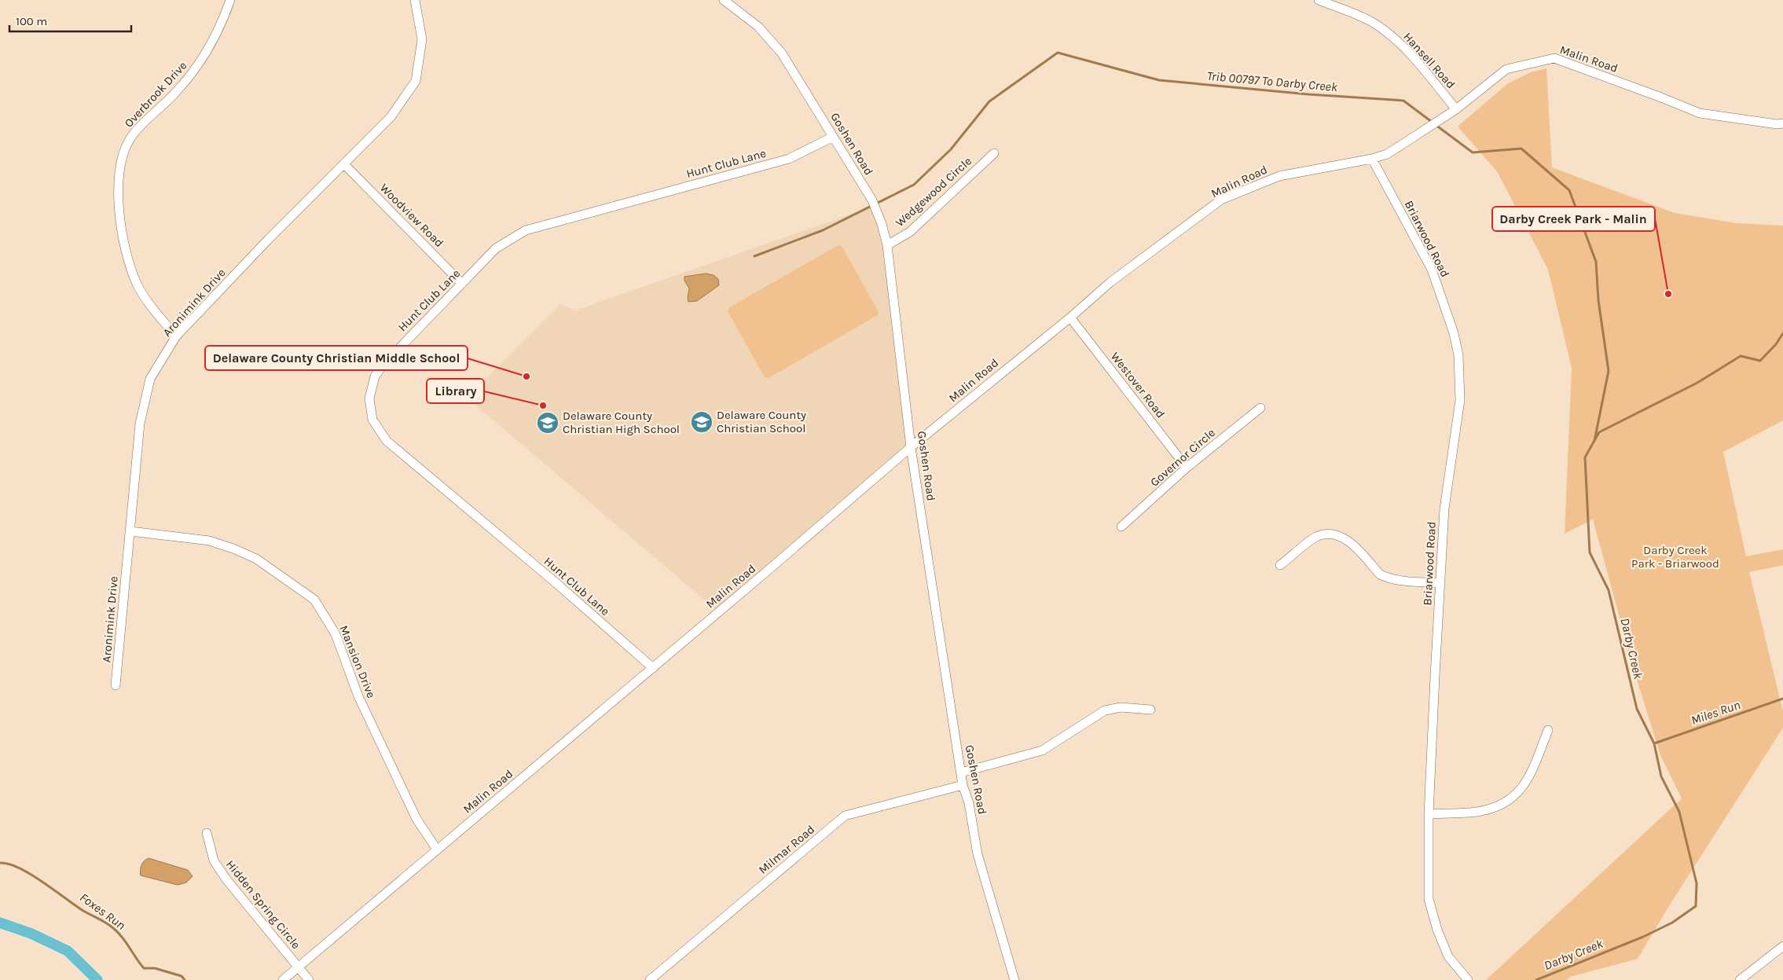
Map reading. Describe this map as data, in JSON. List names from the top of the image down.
{
  "streets": {
    "street": [
      "Malin Road",
      "Hansell Road",
      "Overbrook Drive",
      "Goshen Road",
      "Hunt Club Lane",
      "Wedgewood Circle",
      "Woodview Road",
      "Briarwood Road",
      "Aronimink Drive",
      "Westover Road",
      "Governor Circle",
      "Mansion Drive",
      "Milmar Road",
      "Hidden Spring Circle"
    ]
  },
  "crossings": [
    ["Malin Road", "Hansell Road"],
    ["Malin Road", "Goshen Road"],
    ["Malin Road", "Hunt Club Lane"],
    ["Malin Road", "Briarwood Road"],
    ["Malin Road", "Westover Road"],
    ["Malin Road", "Mansion Drive"],
    ["Malin Road", "Hidden Spring Circle"],
    ["Overbrook Drive", "Aronimink Drive"],
    ["Goshen Road", "Hunt Club Lane"],
    ["Goshen Road", "Wedgewood Circle"],
    ["Goshen Road", "Milmar Road"],
    ["Hunt Club Lane", "Woodview Road"],
    ["Woodview Road", "Aronimink Drive"],
    ["Aronimink Drive", "Mansion Drive"],
    ["Westover Road", "Governor Circle"]
  ],
  "water": [
    "Trib 00797 To Darby Creek",
    "Darby Creek",
    "Miles Run",
    "Foxes Run"
  ],
  "parks": ["Darby Creek Park - Briarwood"],
  "places": {
    "other": ["Darby Creek Park - Malin", "Delaware County Christian Middle School", "Library"],
    "school or university": ["Delaware County Christian School", "Delaware County Christian High School"]
  },
  "scale_bar": "100 m"
}
